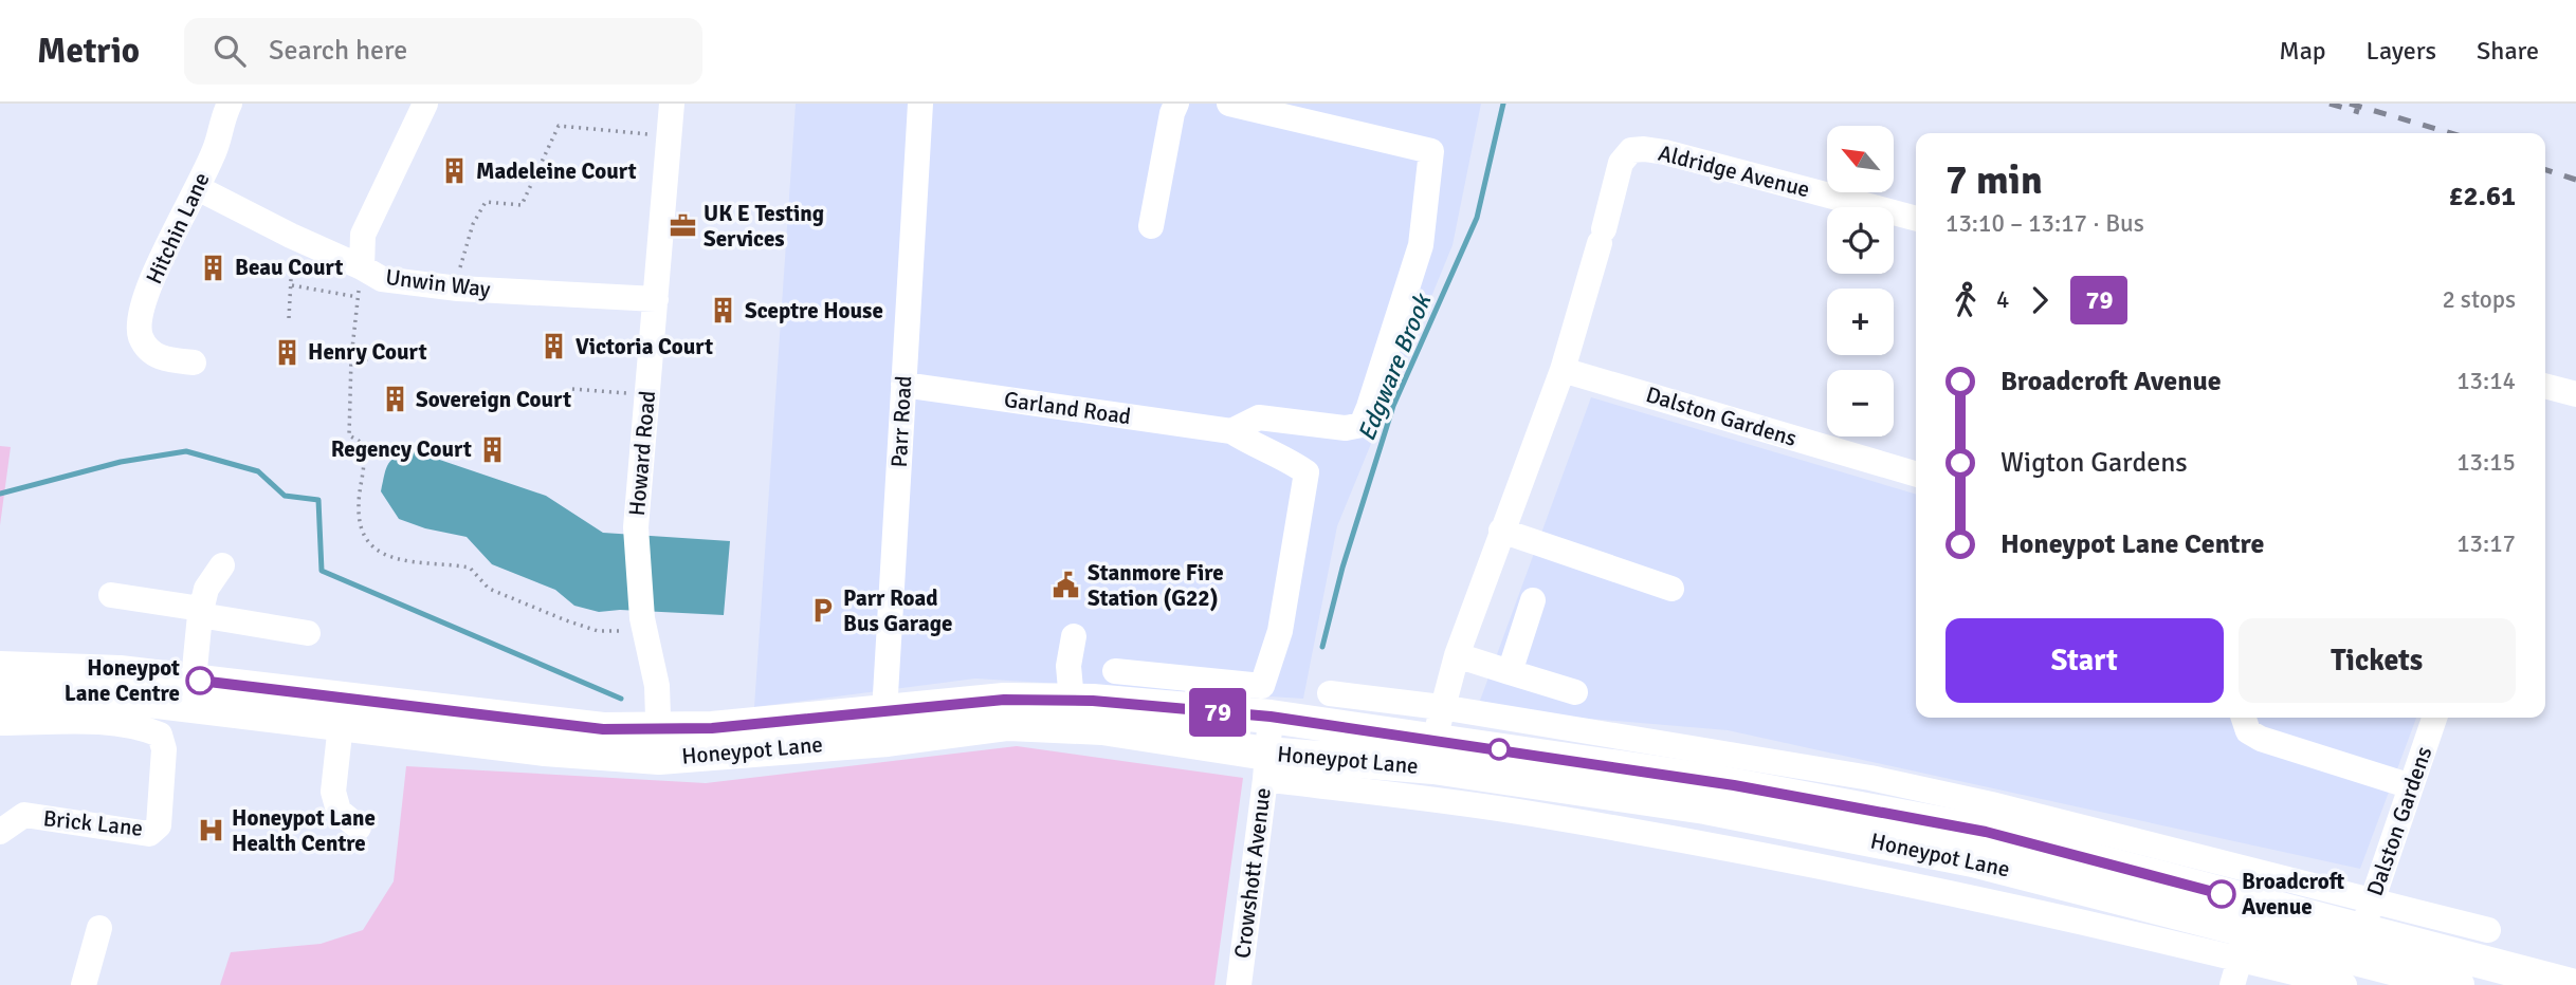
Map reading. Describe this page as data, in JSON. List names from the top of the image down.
{
  "streets": {
    "main road": ["Honeypot Lane"],
    "street": [
      "Aldridge Avenue",
      "Hitchin Lane",
      "Unwin Way",
      "Garland Road",
      "Dalston Gardens",
      "Parr Road",
      "Howard Road",
      "Brick Lane",
      "Crowshott Avenue"
    ]
  },
  "crossings": [
    ["Aldridge Avenue", "Dalston Gardens"],
    ["Hitchin Lane", "Unwin Way"],
    ["Unwin Way", "Howard Road"],
    ["Garland Road", "Parr Road"],
    ["Dalston Gardens", "Honeypot Lane"],
    ["Parr Road", "Honeypot Lane"],
    ["Howard Road", "Honeypot Lane"],
    ["Honeypot Lane", "Brick Lane"],
    ["Honeypot Lane", "Crowshott Avenue"]
  ],
  "water": ["Edgware Brook"],
  "places": {
    "building": [
      "Madeleine Court",
      "Beau Court",
      "Sceptre House",
      "Victoria Court",
      "Henry Court",
      "Sovereign Court",
      "Regency Court"
    ],
    "office": ["UK E Testing Services"],
    "public building": ["Stanmore Fire Station (G22)"],
    "parking": ["Parr Road Bus Garage"],
    "other": ["Honeypot Lane Centre", "Broadcroft Avenue"],
    "hospital": ["Honeypot Lane Health Centre"]
  },
  "lines": ["bus line 79"],
  "north": "top left",
  "page": {
    "header": "Metrio",
    "search": "Search here",
    "nav": ["Map", "Layers", "Share"],
    "on_map": "79",
    "map_buttons": ["+", "−"],
    "heading": ["7 min", "13:10 – 13:17 · Bus", "£2.61"],
    "legs": ["4", "79", "2 stops"],
    "list": [
      {
        "name": "Broadcroft Avenue",
        "value": "13:14"
      },
      {
        "name": "Wigton Gardens",
        "value": "13:15"
      },
      {
        "name": "Honeypot Lane Centre",
        "value": "13:17"
      }
    ],
    "buttons": ["Start", "Tickets"]
  }
}
